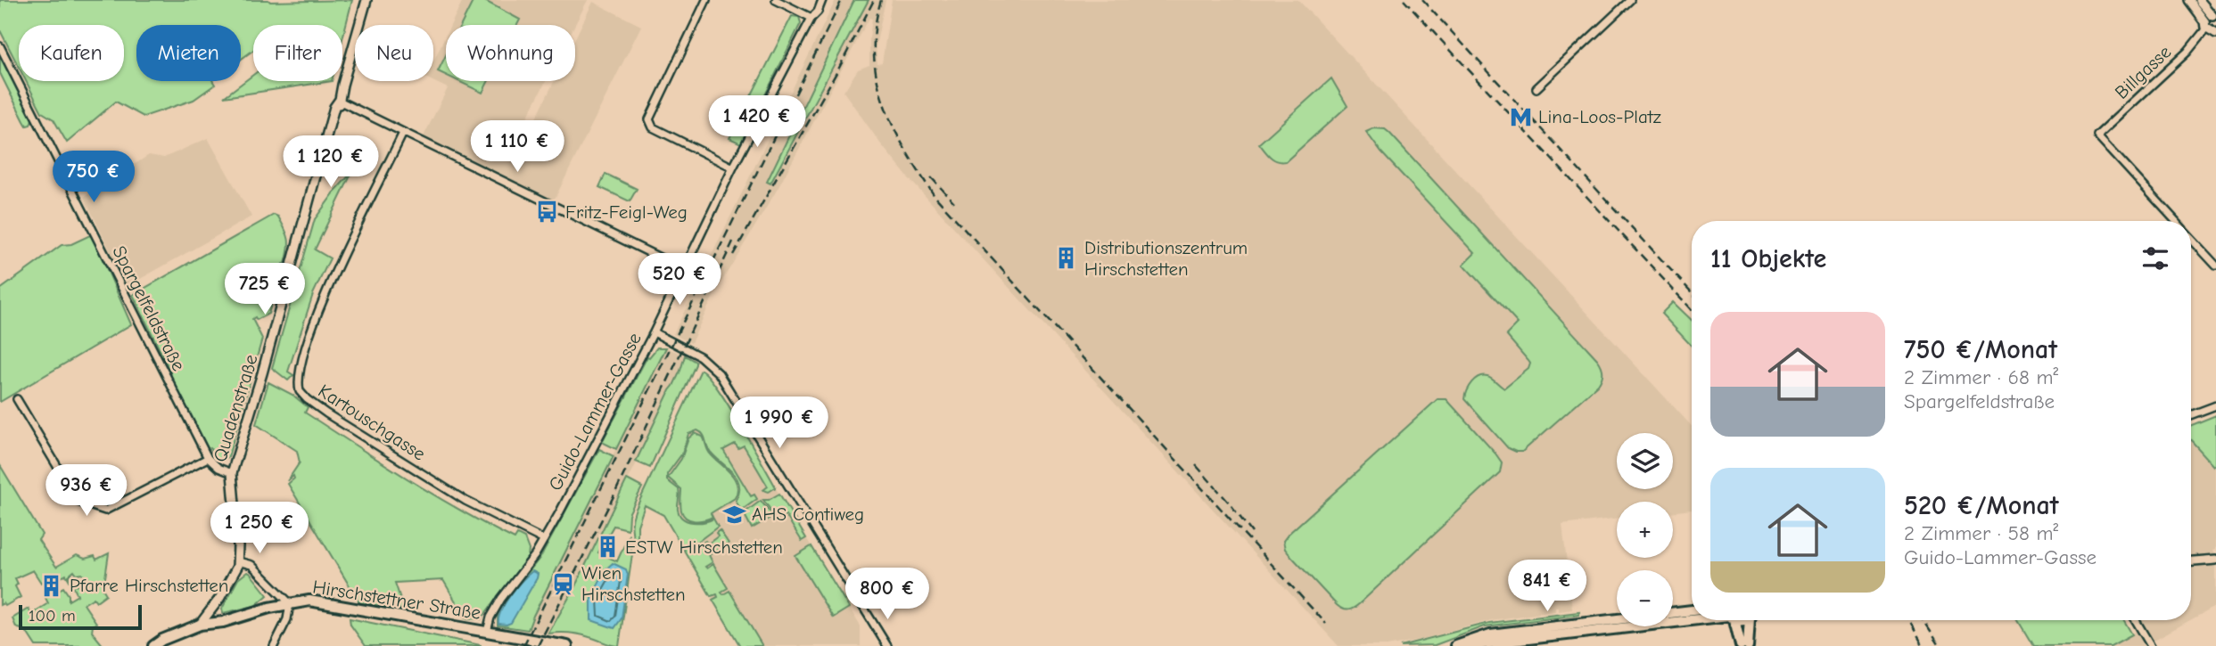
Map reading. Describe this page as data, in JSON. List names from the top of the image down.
{
  "streets": {
    "main road": ["Hirschstettner Straße"],
    "street": [
      "Billgasse",
      "Spargelfeldstraße",
      "Quadenstraße",
      "Guido-Lammer-Gasse",
      "Kartouschgasse"
    ]
  },
  "crossings": [
    ["Quadenstraße", "Hirschstettner Straße"],
    ["Guido-Lammer-Gasse", "Kartouschgasse"],
    ["Guido-Lammer-Gasse", "Hirschstettner Straße"]
  ],
  "places": {
    "metro station": ["Lina-Loos-Platz"],
    "bus stop": ["Fritz-Feigl-Weg"],
    "building": ["Distributionszentrum Hirschstetten", "ESTW Hirschstetten", "Pfarre Hirschstetten"],
    "school or university": ["AHS Contiweg"],
    "station": ["Wien Hirschstetten"]
  },
  "scale_bar": "100 m",
  "page": {
    "chip": [
      "Kaufen",
      "Mieten",
      "Filter",
      "Neu",
      "Wohnung"
    ],
    "price": [
      "1 420 €",
      "1 110 €",
      "1 120 €",
      "750 €",
      "520 €",
      "725 €",
      "1 990 €",
      "936 €",
      "1 250 €",
      "841 €",
      "800 €"
    ],
    "heading": "11 Objekte",
    "list": [
      {
        "name": "750 €/Monat",
        "note": "2 Zimmer · 68 m² · Spargelfeldstraße"
      },
      {
        "name": "520 €/Monat",
        "note": "2 Zimmer · 58 m² · Guido-Lammer-Gasse"
      }
    ],
    "map_buttons": ["+", "−"],
    "scale": "100 m"
  }
}
